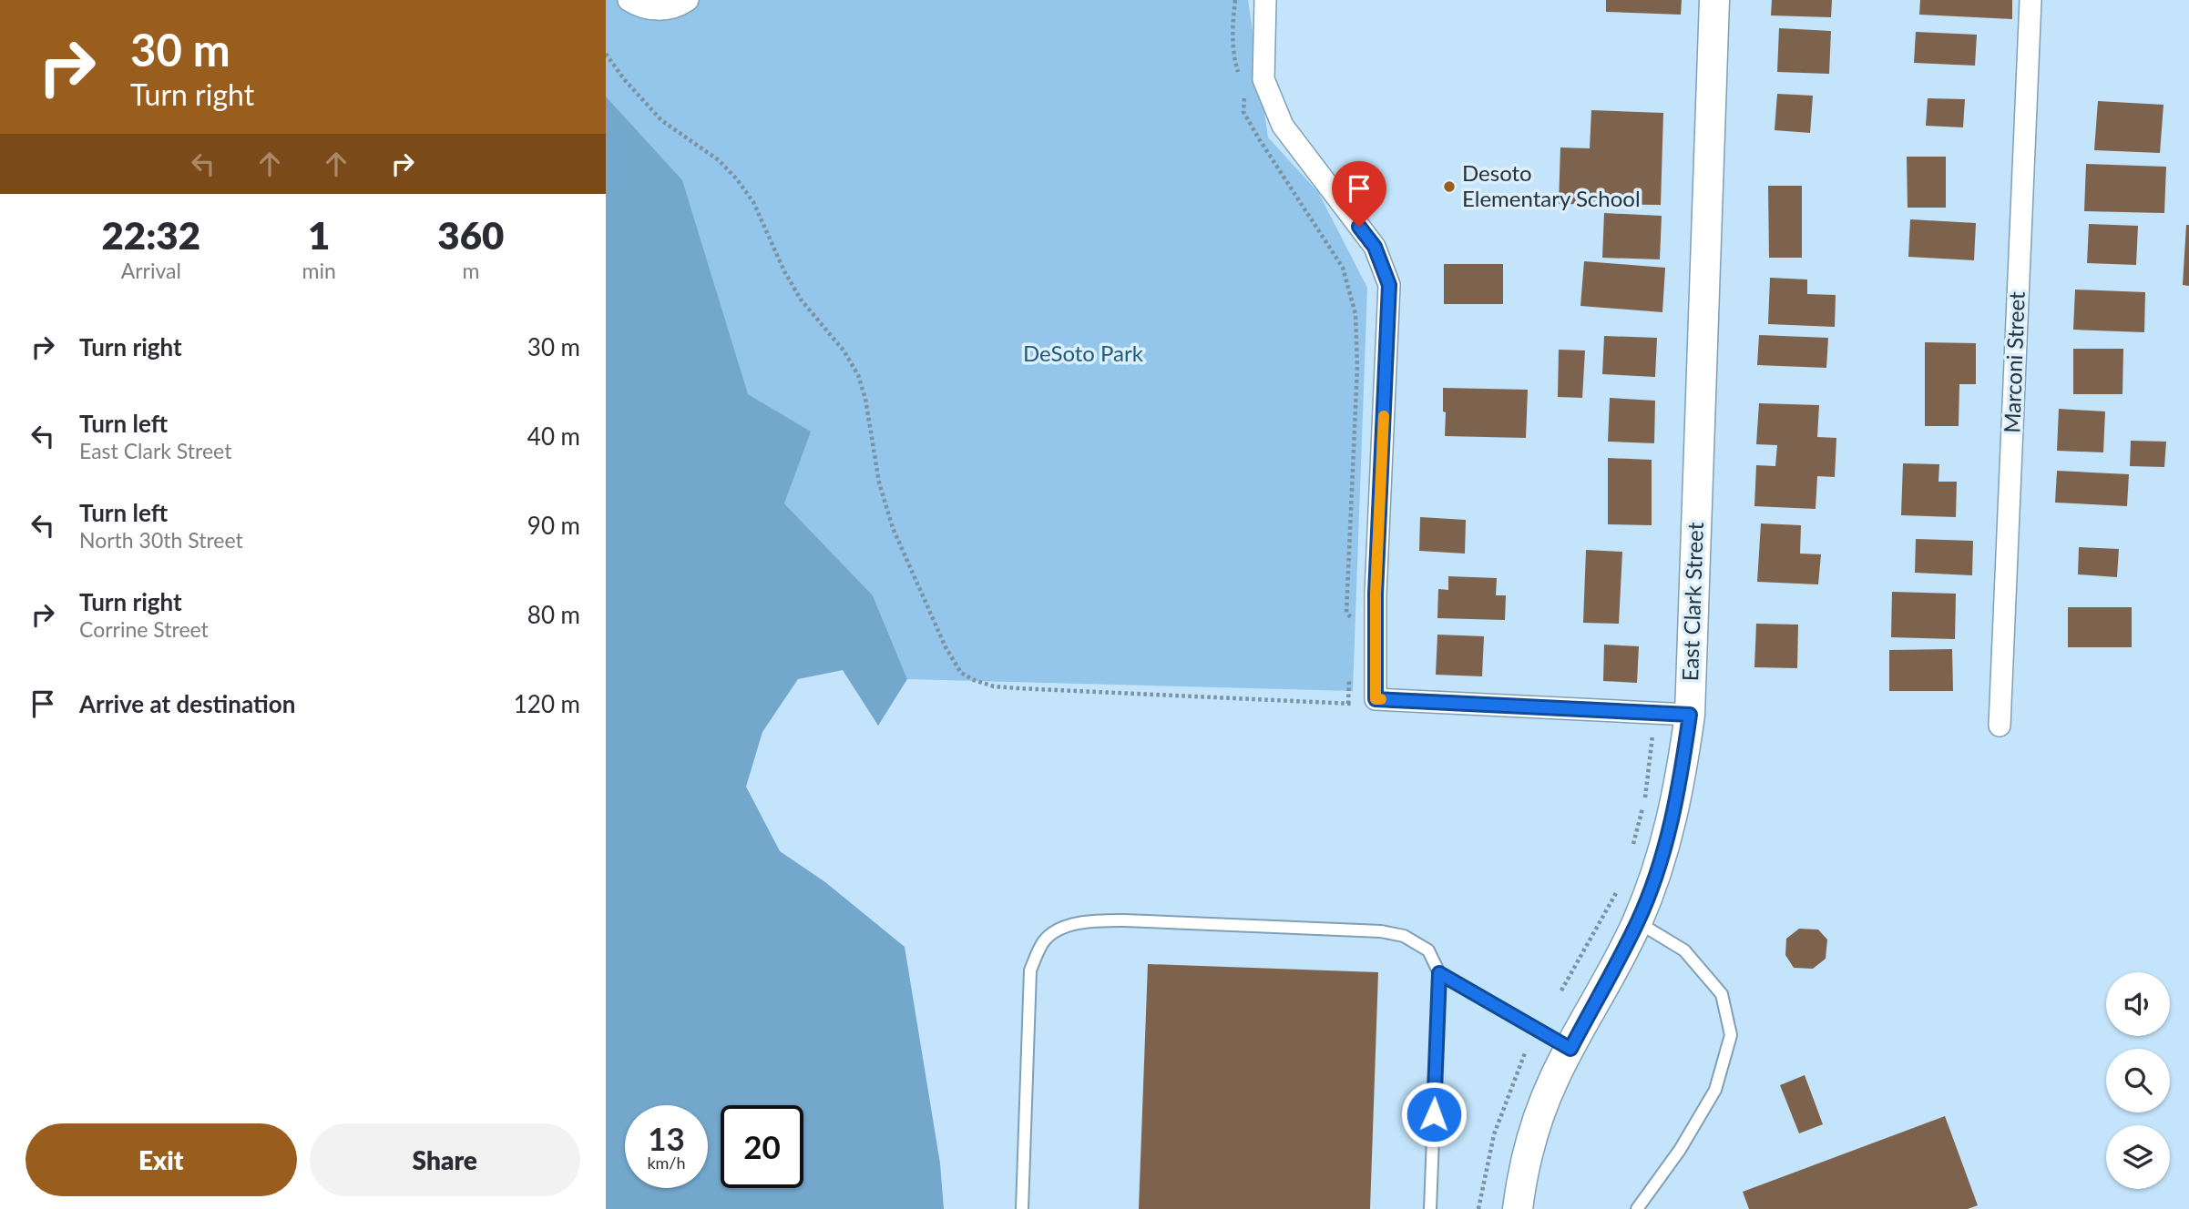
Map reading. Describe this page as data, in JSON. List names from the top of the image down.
{
  "streets": {
    "street": ["Marconi Street", "East Clark Street"]
  },
  "parks": ["DeSoto Park"],
  "places": ["Desoto Elementary School"],
  "page": {
    "turn": ["30 m", "Turn right"],
    "eta": [
      "22:32",
      "Arrival",
      "1",
      "min",
      "360",
      "m"
    ],
    "list": [
      {
        "name": "Turn right",
        "value": "30 m"
      },
      {
        "name": "Turn left",
        "note": "East Clark Street",
        "value": "40 m"
      },
      {
        "name": "Turn left",
        "note": "North 30th Street",
        "value": "90 m"
      },
      {
        "name": "Turn right",
        "note": "Corrine Street",
        "value": "80 m"
      },
      {
        "name": "Arrive at destination",
        "value": "120 m"
      }
    ],
    "speed": "13 km/h",
    "limit": "20",
    "buttons": ["Exit", "Share"]
  }
}
